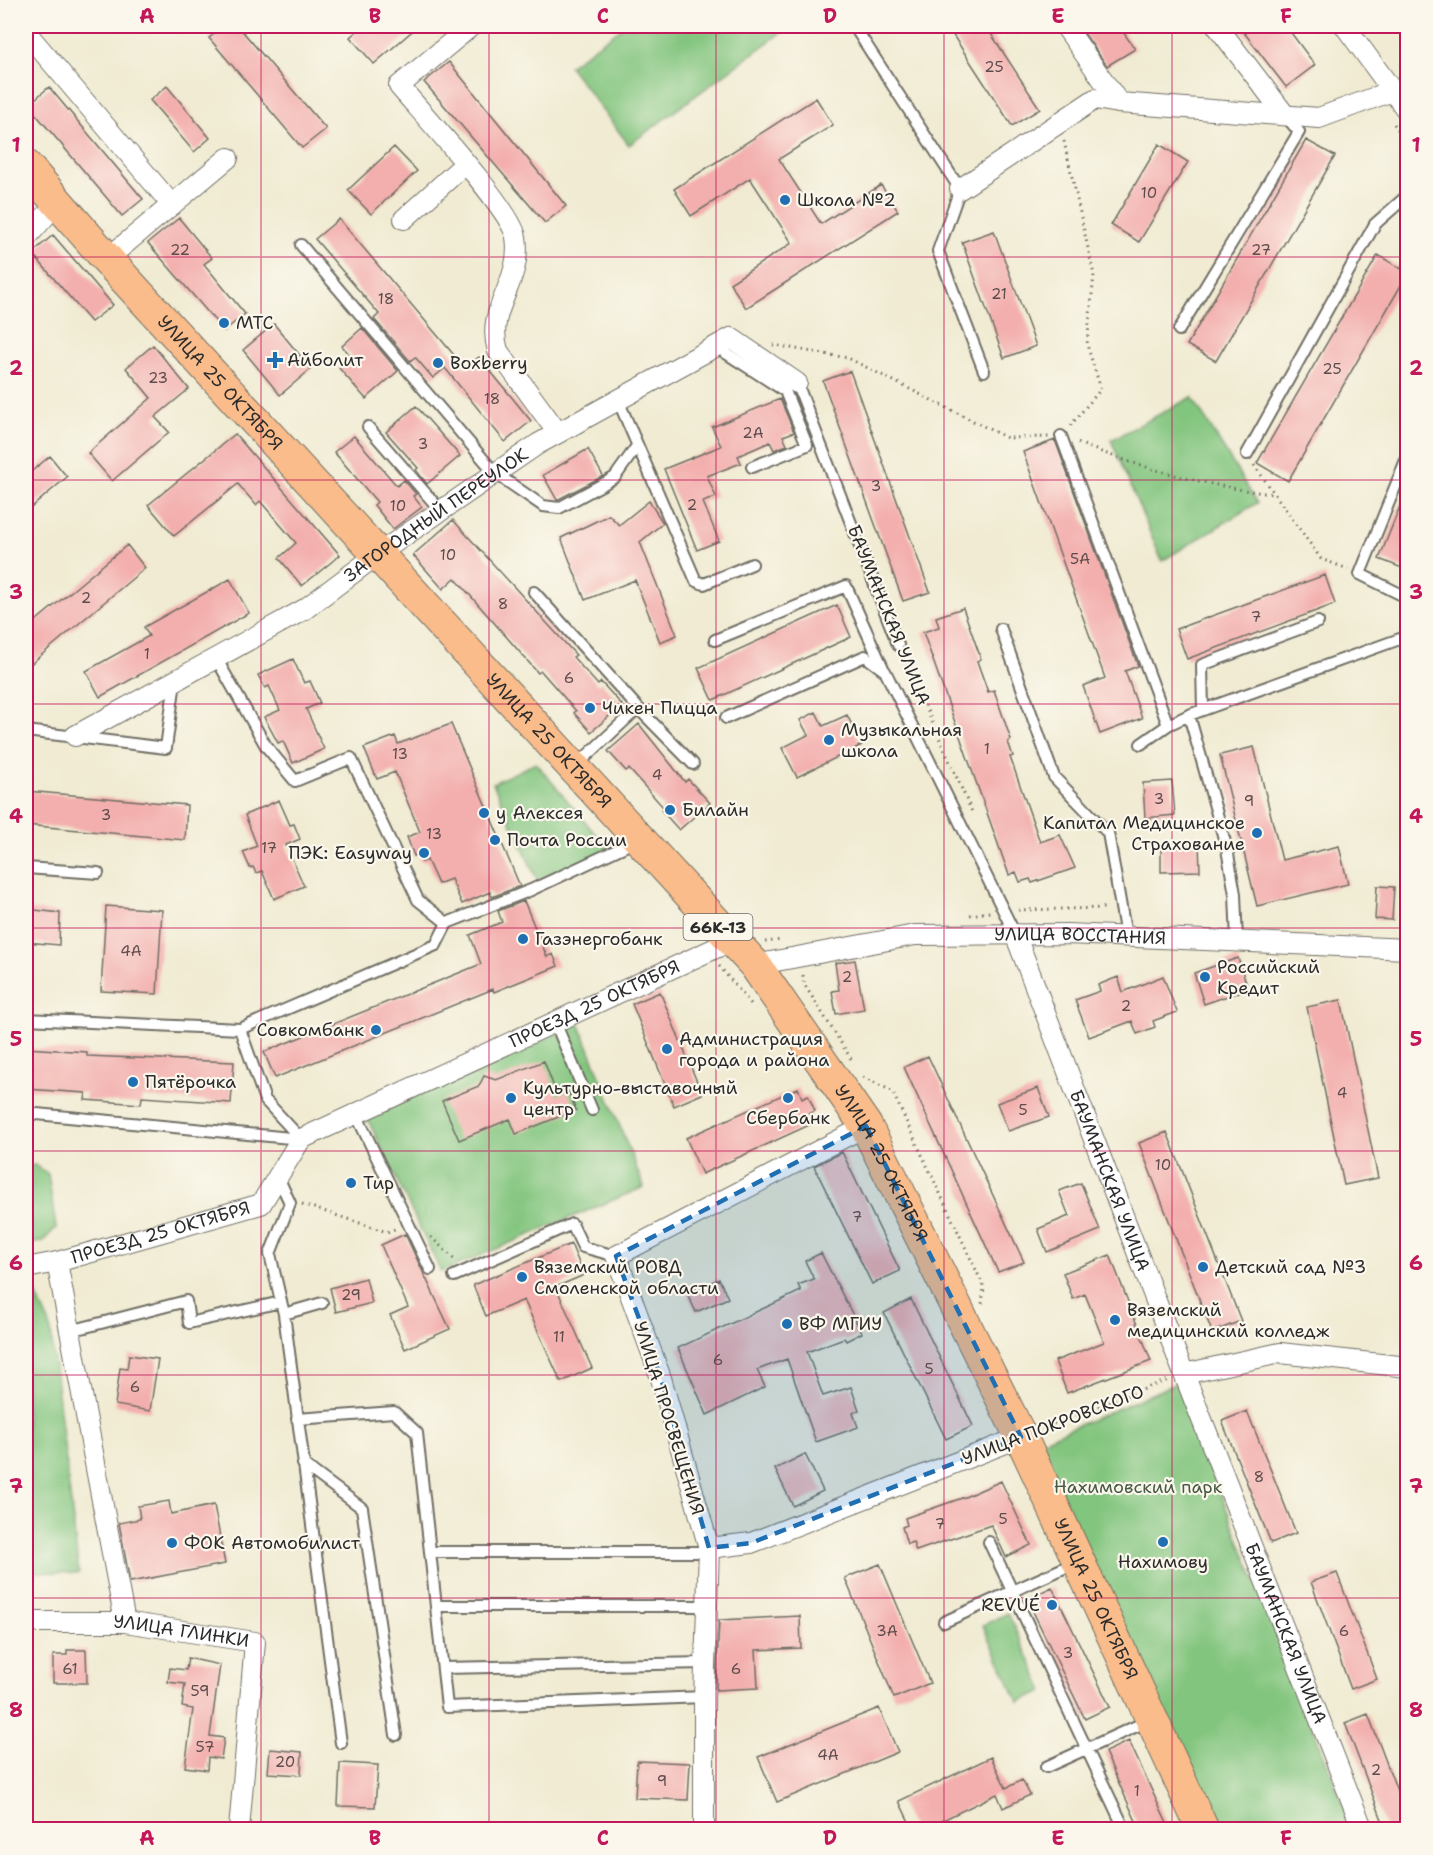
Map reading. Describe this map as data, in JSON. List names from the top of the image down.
{
  "streets": {
    "main road": ["УЛИЦА 25 ОКТЯБРЯ", "66К-13"],
    "street": [
      "ЗАГОРОДНЫЙ ПЕРЕУЛОК",
      "БАУМАНСКАЯ УЛИЦА",
      "УЛИЦА ВОССТАНИЯ",
      "ПРОЕЗД 25 ОКТЯБРЯ",
      "УЛИЦА ПРОСВЕЩЕНИЯ",
      "УЛИЦА ПОКРОВСКОГО",
      "УЛИЦА ГЛИНКИ"
    ]
  },
  "crossings": [
    ["УЛИЦА 25 ОКТЯБРЯ", "ЗАГОРОДНЫЙ ПЕРЕУЛОК"],
    ["УЛИЦА 25 ОКТЯБРЯ", "УЛИЦА ВОССТАНИЯ"],
    ["УЛИЦА 25 ОКТЯБРЯ", "ПРОЕЗД 25 ОКТЯБРЯ"],
    ["УЛИЦА 25 ОКТЯБРЯ", "УЛИЦА ПОКРОВСКОГО"],
    ["ЗАГОРОДНЫЙ ПЕРЕУЛОК", "БАУМАНСКАЯ УЛИЦА"],
    ["БАУМАНСКАЯ УЛИЦА", "УЛИЦА ВОССТАНИЯ"],
    ["БАУМАНСКАЯ УЛИЦА", "УЛИЦА ПОКРОВСКОГО"],
    ["УЛИЦА ВОССТАНИЯ", "ПРОЕЗД 25 ОКТЯБРЯ"],
    ["ПРОЕЗД 25 ОКТЯБРЯ", "УЛИЦА ГЛИНКИ"],
    ["УЛИЦА ПРОСВЕЩЕНИЯ", "УЛИЦА ПОКРОВСКОГО"]
  ],
  "parks": ["Нахимовский парк"],
  "places": {
    "other": [
      "Школа №2",
      "МТС",
      "Boxberry",
      "Чикен Пицца",
      "Музыкальная школа",
      "Билайн",
      "у Алексея",
      "Капитал Медицинское Страхование",
      "Почта России",
      "ПЭК: Easyway",
      "Газэнергобанк",
      "Российский Кредит",
      "Совкомбанк",
      "Администрация города и района",
      "Пятёрочка",
      "Культурно-выставочный центр",
      "Сбербанк",
      "Тир",
      "Детский сад №3",
      "Вяземский РОВД Смоленской области",
      "Вяземский медицинский колледж",
      "ВФ МГИУ",
      "Нахимову",
      "ФОК Автомобилист",
      "REVUÉ"
    ],
    "health": ["Айболит"]
  },
  "house_numbers": [
    "25",
    "10",
    "22",
    "27",
    "21",
    "18",
    "25",
    "23",
    "18",
    "2А",
    "3",
    "3",
    "2",
    "10",
    "10",
    "5А",
    "2",
    "8",
    "7",
    "1",
    "6",
    "1",
    "13",
    "4",
    "3",
    "9",
    "3",
    "13",
    "17",
    "4А",
    "2",
    "2",
    "4",
    "5",
    "10",
    "7",
    "29",
    "11",
    "6",
    "5",
    "6",
    "8",
    "5",
    "7",
    "3А",
    "6",
    "3",
    "61",
    "6",
    "59",
    "57",
    "4А",
    "20",
    "2",
    "9",
    "1"
  ],
  "grid": {
    "columns": [
      "A",
      "B",
      "C",
      "D",
      "E",
      "F"
    ],
    "rows": [
      "1",
      "2",
      "3",
      "4",
      "5",
      "6",
      "7",
      "8"
    ]
  }
}
